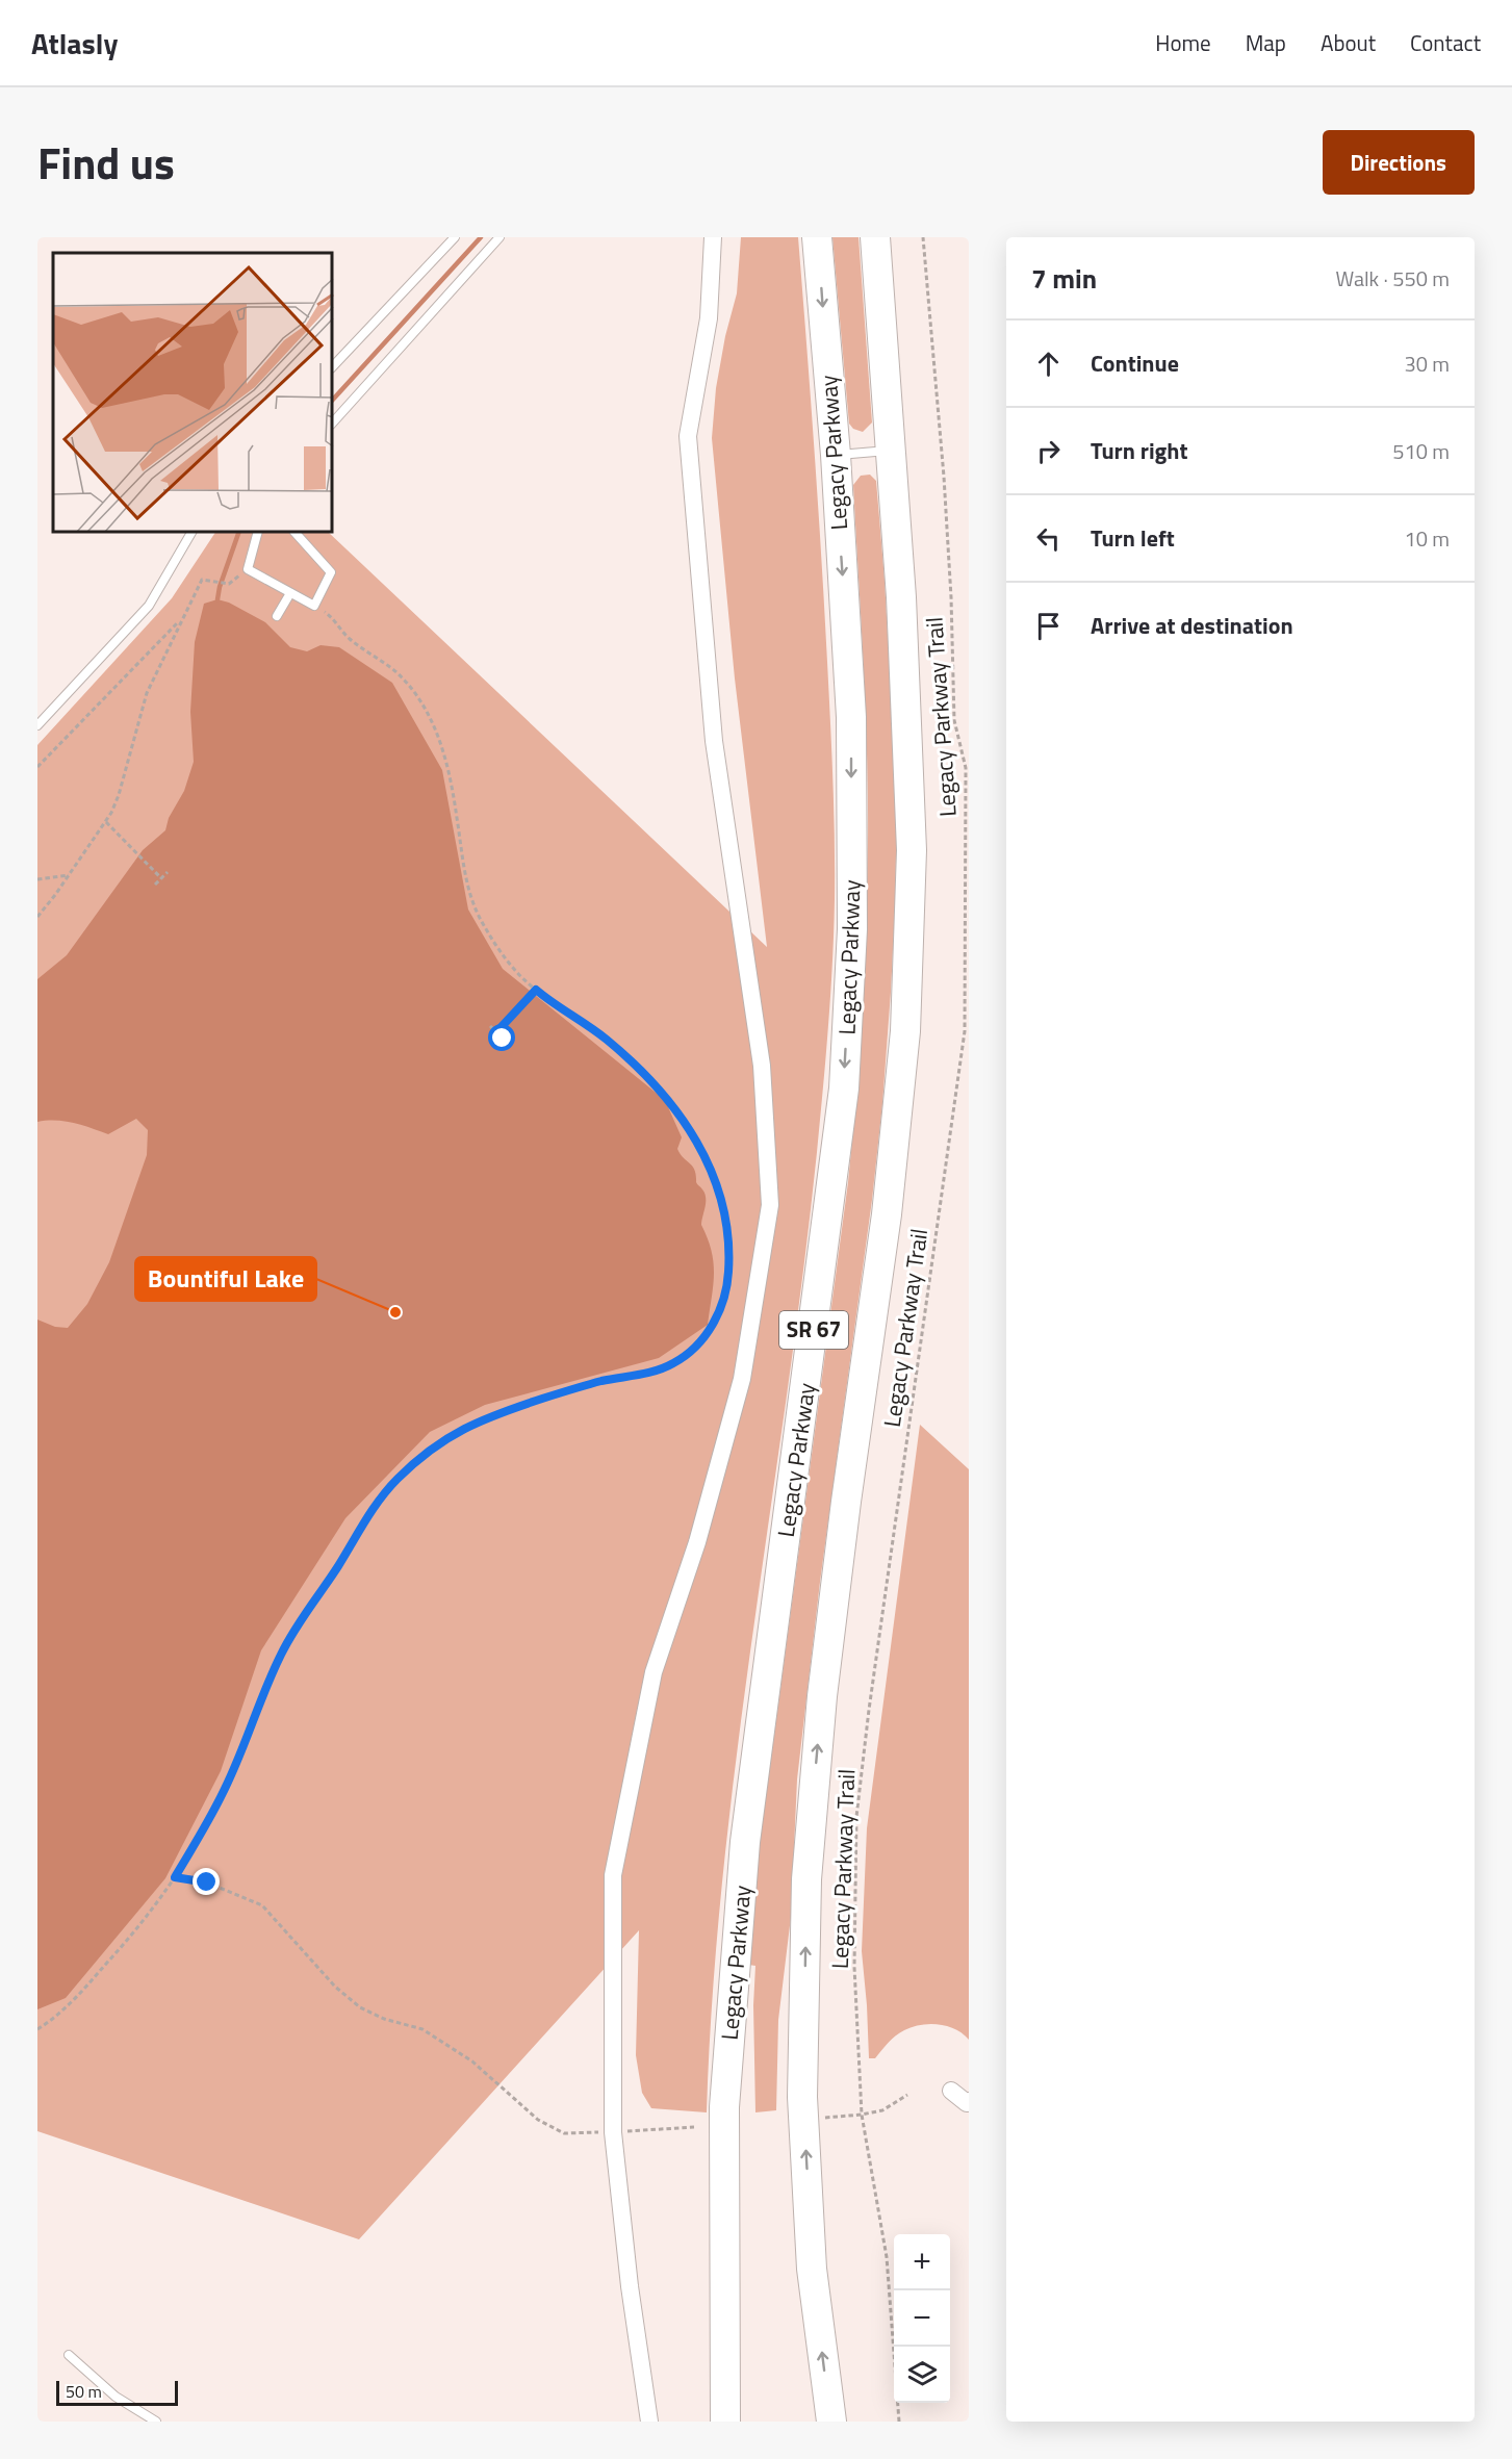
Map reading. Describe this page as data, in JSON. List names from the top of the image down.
{
  "streets": {
    "highway": ["Legacy Parkway", "SR 67"],
    "path": ["Legacy Parkway Trail"]
  },
  "places": ["Bountiful Lake"],
  "scale_bar": "50 m",
  "page": {
    "header": "Atlasly",
    "nav": [
      "Home",
      "Map",
      "About",
      "Contact"
    ],
    "title": "Find us",
    "buttons": "Directions",
    "heading": ["7 min", "Walk · 550 m"],
    "list": [
      ["Continue", "30 m"],
      ["Turn right", "510 m"],
      ["Turn left", "10 m"],
      "Arrive at destination"
    ],
    "map_buttons": ["+", "−"],
    "scale": "50 m"
  }
}
